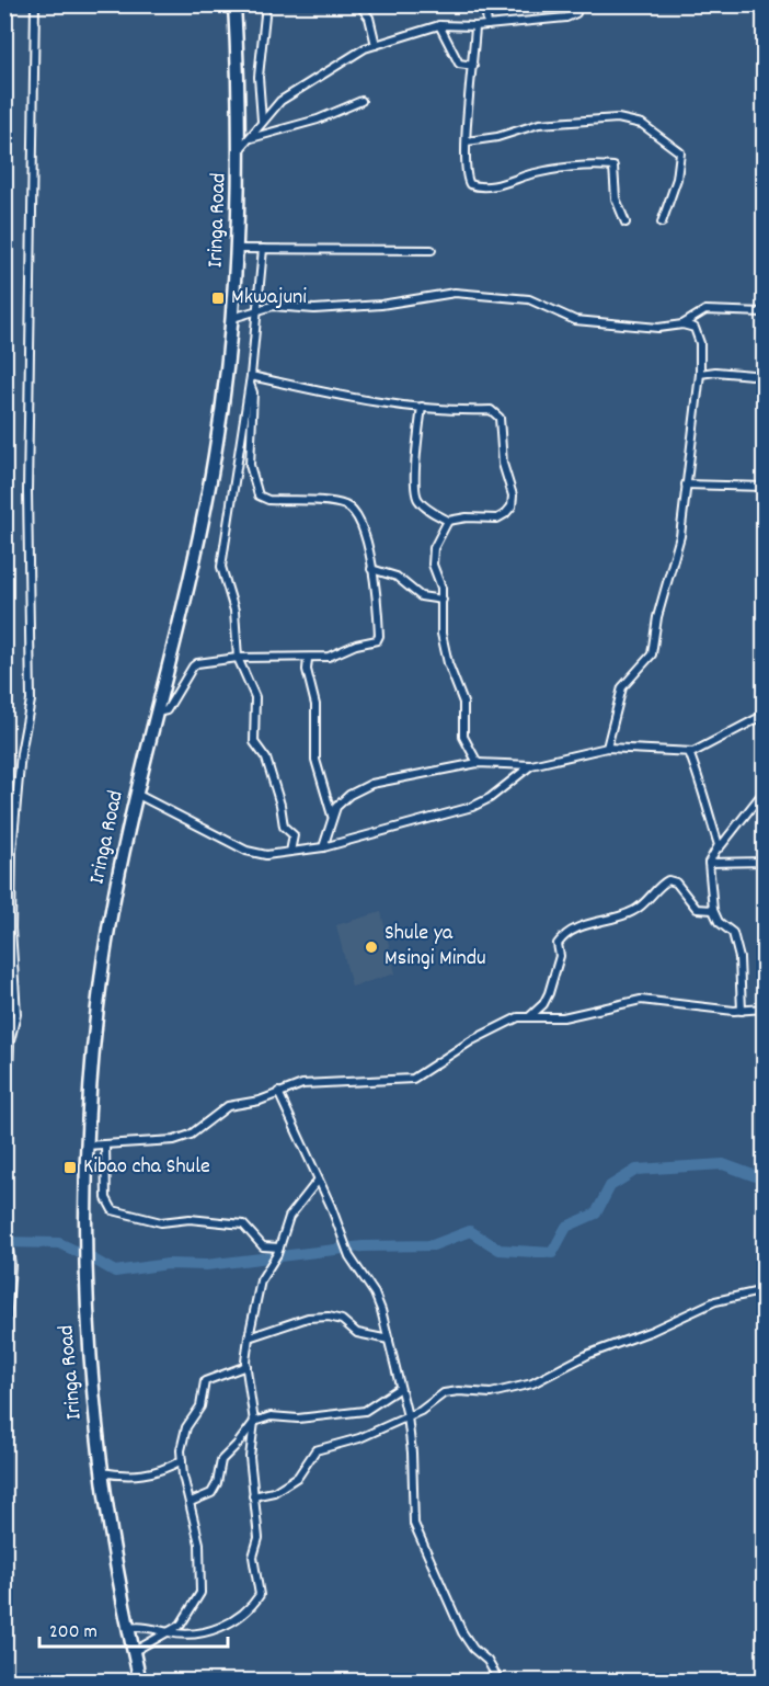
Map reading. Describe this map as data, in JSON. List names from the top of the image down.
{
  "streets": {
    "highway": ["Iringa Road"]
  },
  "places": {
    "transit": ["Mkwajuni", "Kibao cha Shule"],
    "other": ["Shule ya Msingi Mindu"]
  },
  "scale_bar": "200 m"
}
